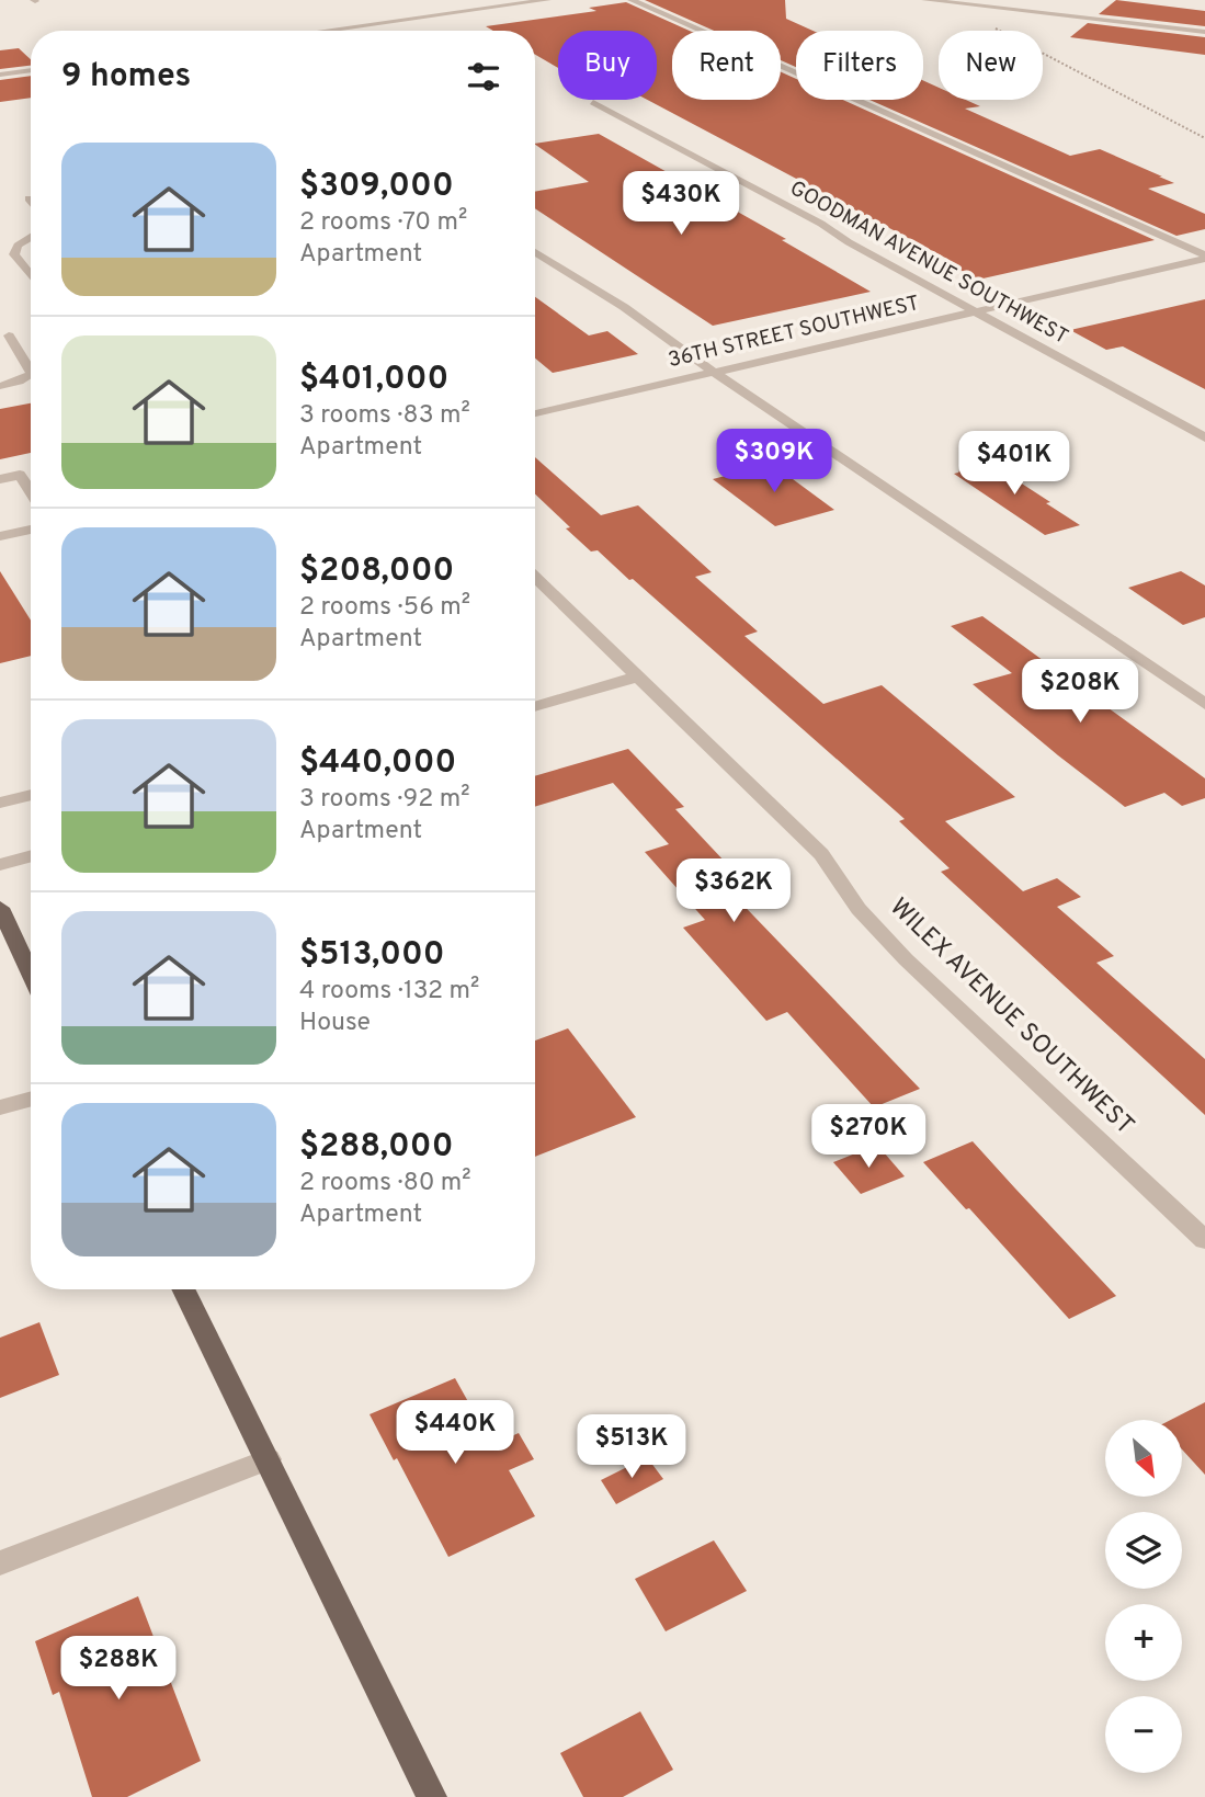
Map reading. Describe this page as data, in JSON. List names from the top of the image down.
{
  "streets": {
    "street": ["GOODMAN AVENUE SOUTHWEST", "36TH STREET SOUTHWEST", "WILEX AVENUE SOUTHWEST"]
  },
  "crossings": [
    ["GOODMAN AVENUE SOUTHWEST", "36TH STREET SOUTHWEST"]
  ],
  "north": "bottom right",
  "page": {
    "chip": [
      "Buy",
      "Rent",
      "Filters",
      "New"
    ],
    "heading": "9 homes",
    "list": [
      {
        "name": "$309,000",
        "note": "2 rooms · 70 m² · Apartment"
      },
      {
        "name": "$401,000",
        "note": "3 rooms · 83 m² · Apartment"
      },
      {
        "name": "$208,000",
        "note": "2 rooms · 56 m² · Apartment"
      },
      {
        "name": "$440,000",
        "note": "3 rooms · 92 m² · Apartment"
      },
      {
        "name": "$513,000",
        "note": "4 rooms · 132 m² · House"
      },
      {
        "name": "$288,000",
        "note": "2 rooms · 80 m² · Apartment"
      }
    ],
    "price": [
      "$430K",
      "$309K",
      "$401K",
      "$208K",
      "$362K",
      "$270K",
      "$440K",
      "$513K",
      "$288K"
    ],
    "map_buttons": ["+", "−"]
  }
}
